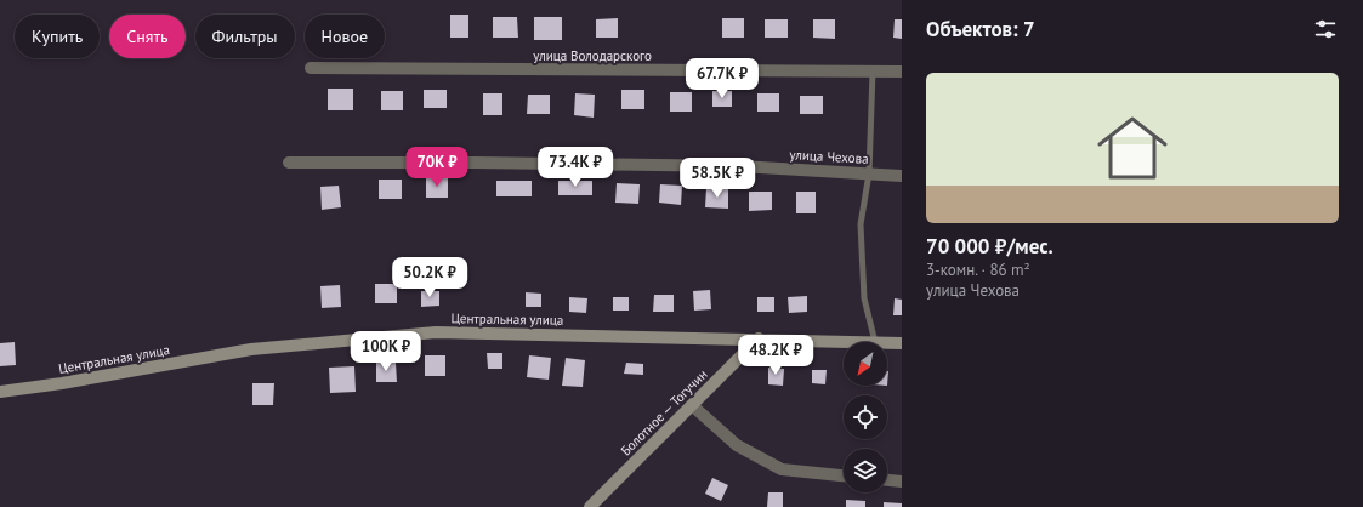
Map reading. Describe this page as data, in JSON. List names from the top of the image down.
{
  "streets": {
    "street": [
      "улица Володарского",
      "улица Чехова",
      "Центральная улица",
      "Болотное — Тогучин"
    ]
  },
  "crossings": [
    ["Центральная улица", "Болотное — Тогучин"]
  ],
  "north": "bottom left",
  "page": {
    "heading": "Объектов: 7",
    "chip": [
      "Купить",
      "Снять",
      "Фильтры",
      "Новое"
    ],
    "price": [
      "67.7K ₽",
      "70K ₽",
      "73.4K ₽",
      "58.5K ₽",
      "50.2K ₽",
      "100K ₽",
      "48.2K ₽"
    ],
    "list": [
      {
        "name": "70 000 ₽/мес.",
        "note": "3-комн. · 86 m² · улица Чехова"
      }
    ]
  }
}
